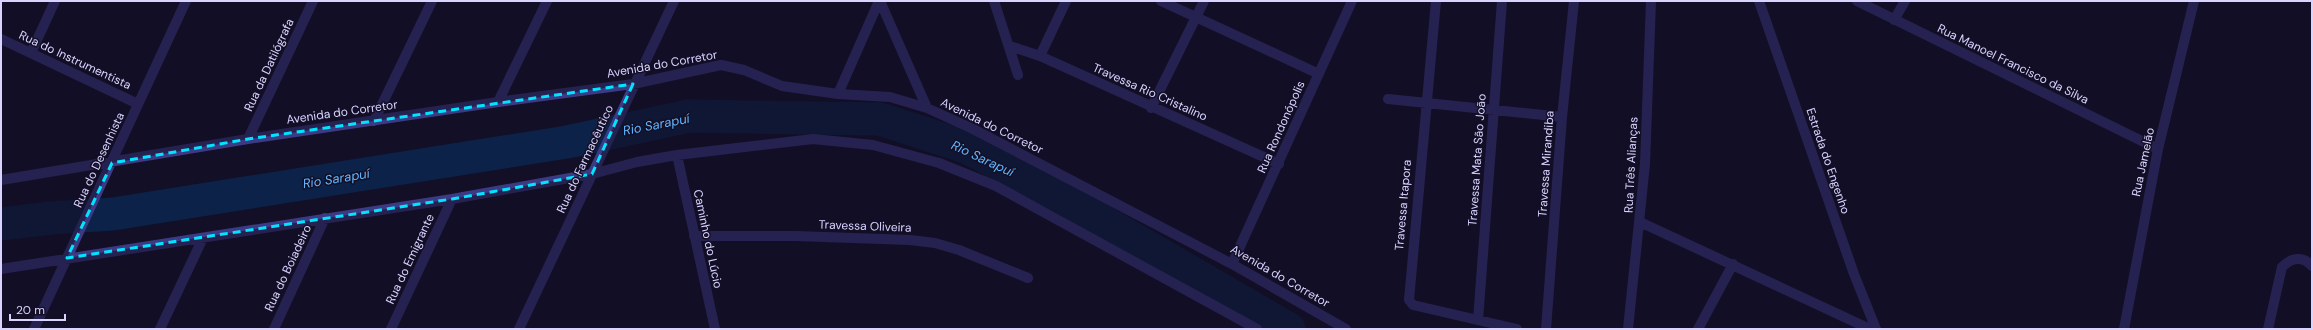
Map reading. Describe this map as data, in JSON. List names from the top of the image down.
{
  "streets": {
    "street": [
      "Rua do Instrumentista",
      "Avenida do Corretor",
      "Rua Manoel Francisco da Silva",
      "Rua da Datilógrafa",
      "Travessa Rio Cristalino",
      "Rua Rondonópolis",
      "Rua do Farmacêutico",
      "Rua do Desenhista",
      "Travessa Mata São João",
      "Estrada do Engenho",
      "Rua Jamelão",
      "Travessa Mirandiba",
      "Rua Três Alianças",
      "Travessa Itapora",
      "Travessa Oliveira",
      "Caminho do Lúcio",
      "Rua do Emigrante",
      "Rua do Boiadeiro"
    ]
  },
  "crossings": [
    ["Rua do Instrumentista", "Rua do Desenhista"],
    ["Avenida do Corretor", "Rua da Datilógrafa"],
    ["Avenida do Corretor", "Rua Rondonópolis"],
    ["Avenida do Corretor", "Rua do Farmacêutico"],
    ["Avenida do Corretor", "Rua do Desenhista"],
    ["Rua Manoel Francisco da Silva", "Rua Jamelão"],
    ["Travessa Rio Cristalino", "Rua Rondonópolis"],
    ["Travessa Mata São João", "Travessa Itapora"],
    ["Travessa Oliveira", "Caminho do Lúcio"]
  ],
  "water": ["Rio Sarapuí"],
  "scale_bar": "20 m"
}
